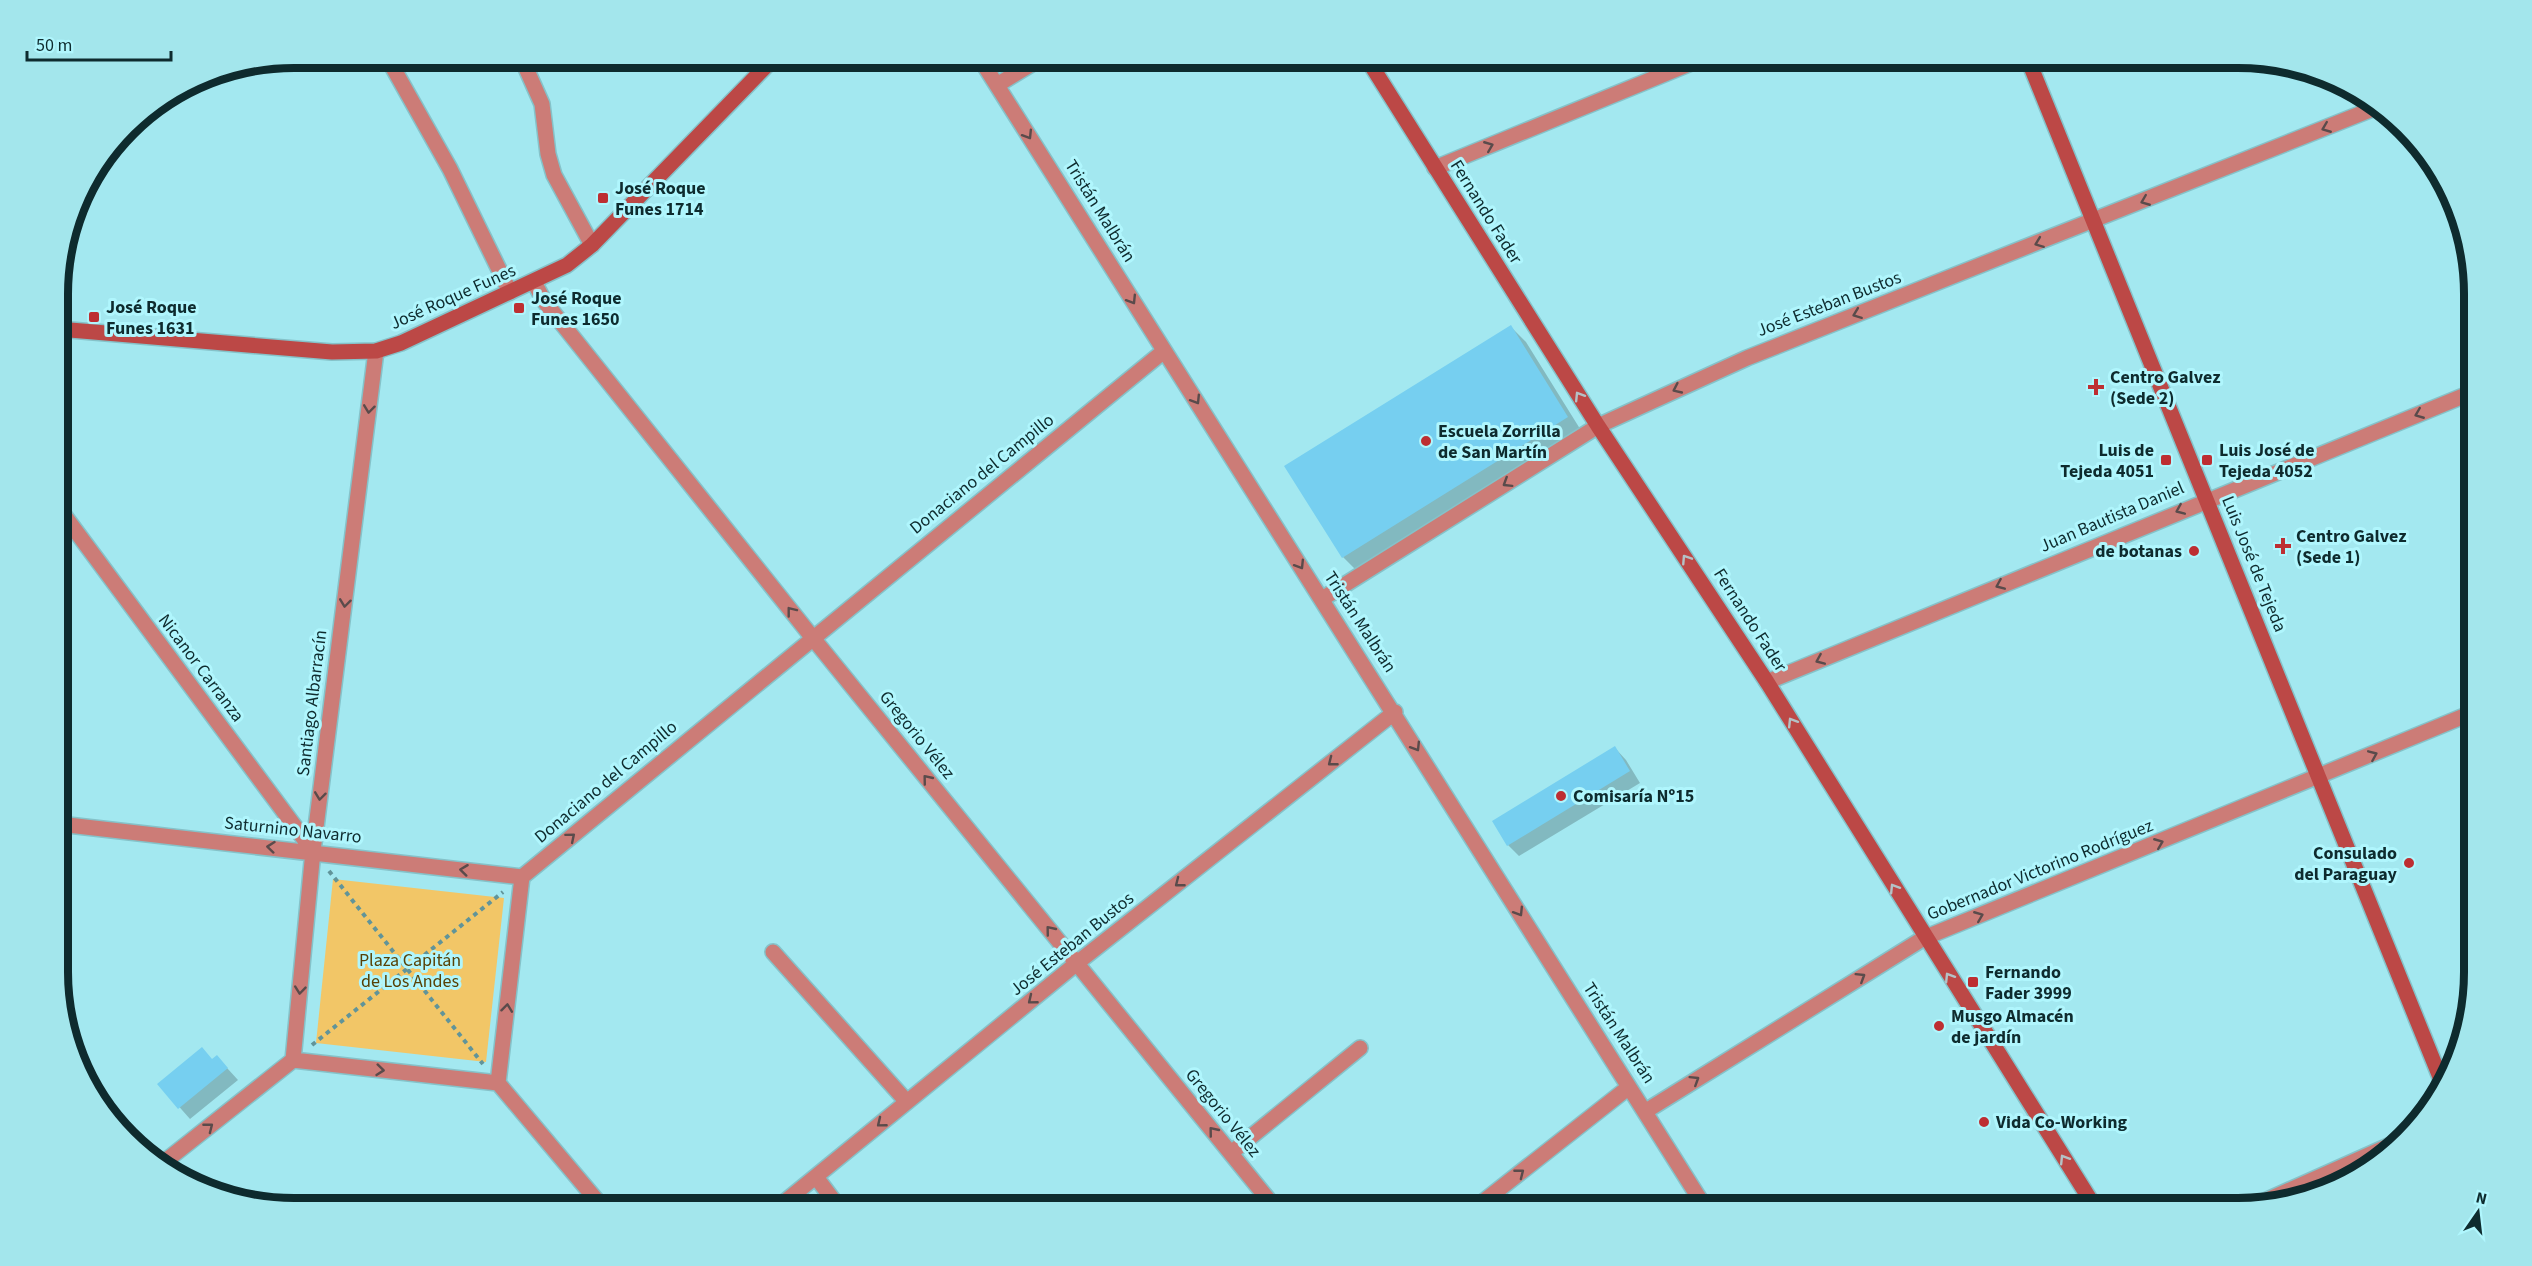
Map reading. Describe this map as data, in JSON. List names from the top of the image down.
{
  "streets": {
    "main road": ["Fernando Fader", "José Roque Funes", "Luis José de Tejeda"],
    "street": [
      "Tristán Malbrán",
      "José Esteban Bustos",
      "Donaciano del Campillo",
      "Juan Bautista Daniel",
      "Nicanor Carranza",
      "Santiago Albarracín",
      "Gregorio Vélez",
      "Saturnino Navarro",
      "Gobernador Victorino Rodríguez"
    ]
  },
  "crossings": [
    ["Tristán Malbrán", "José Esteban Bustos"],
    ["Tristán Malbrán", "Donaciano del Campillo"],
    ["Tristán Malbrán", "Gobernador Victorino Rodríguez"],
    ["Fernando Fader", "José Esteban Bustos"],
    ["Fernando Fader", "Juan Bautista Daniel"],
    ["Fernando Fader", "Gobernador Victorino Rodríguez"],
    ["José Roque Funes", "Santiago Albarracín"],
    ["José Roque Funes", "Gregorio Vélez"],
    ["José Esteban Bustos", "Luis José de Tejeda"],
    ["José Esteban Bustos", "Gregorio Vélez"],
    ["Donaciano del Campillo", "Gregorio Vélez"],
    ["Donaciano del Campillo", "Saturnino Navarro"],
    ["Juan Bautista Daniel", "Luis José de Tejeda"],
    ["Luis José de Tejeda", "Gobernador Victorino Rodríguez"],
    ["Nicanor Carranza", "Santiago Albarracín"],
    ["Nicanor Carranza", "Saturnino Navarro"],
    ["Santiago Albarracín", "Saturnino Navarro"]
  ],
  "one_way": [
    "Tristán Malbrán",
    "Fernando Fader",
    "José Esteban Bustos",
    "Donaciano del Campillo",
    "Juan Bautista Daniel",
    "Santiago Albarracín",
    "Gregorio Vélez",
    "Saturnino Navarro",
    "Gobernador Victorino Rodríguez"
  ],
  "parks": ["Plaza Capitán de Los Andes"],
  "places": {
    "transit": [
      "José Roque Funes 1714",
      "José Roque Funes 1650",
      "José Roque Funes 1631",
      "Luis de Tejeda 4051",
      "Luis José de Tejeda 4052",
      "Fernando Fader 3999"
    ],
    "health": ["Centro Galvez (Sede 2)", "Centro Galvez (Sede 1)"],
    "other": [
      "Escuela Zorrilla de San Martín",
      "de botanas",
      "Comisaría Nº15",
      "Consulado del Paraguay",
      "Musgo Almacén de jardín",
      "Vida Co-Working"
    ]
  },
  "scale_bar": "50 m",
  "north": "top"
}
